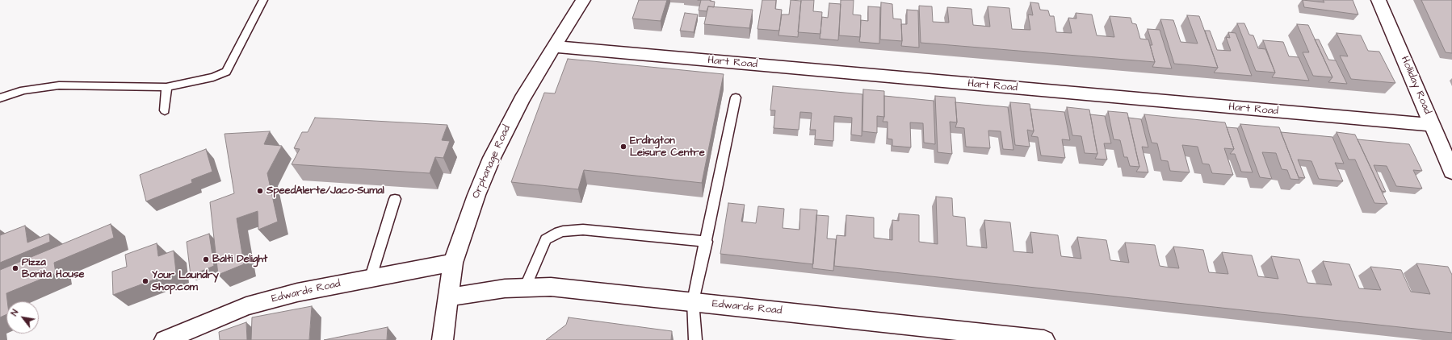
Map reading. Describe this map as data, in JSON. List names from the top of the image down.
{
  "streets": {
    "street": [
      "Hart Road",
      "Holliday Road",
      "Orphanage Road",
      "Edwards Road"
    ]
  },
  "crossings": [
    ["Hart Road", "Holliday Road"],
    ["Hart Road", "Orphanage Road"],
    ["Orphanage Road", "Edwards Road"]
  ],
  "places": [
    "Erdington Leisure Centre",
    "SpeedAlerte/Jaco-Sumal",
    "Balti Delight",
    "Pizza Bonita House",
    "Your Laundry Shop.com"
  ],
  "north": "top left"
}
